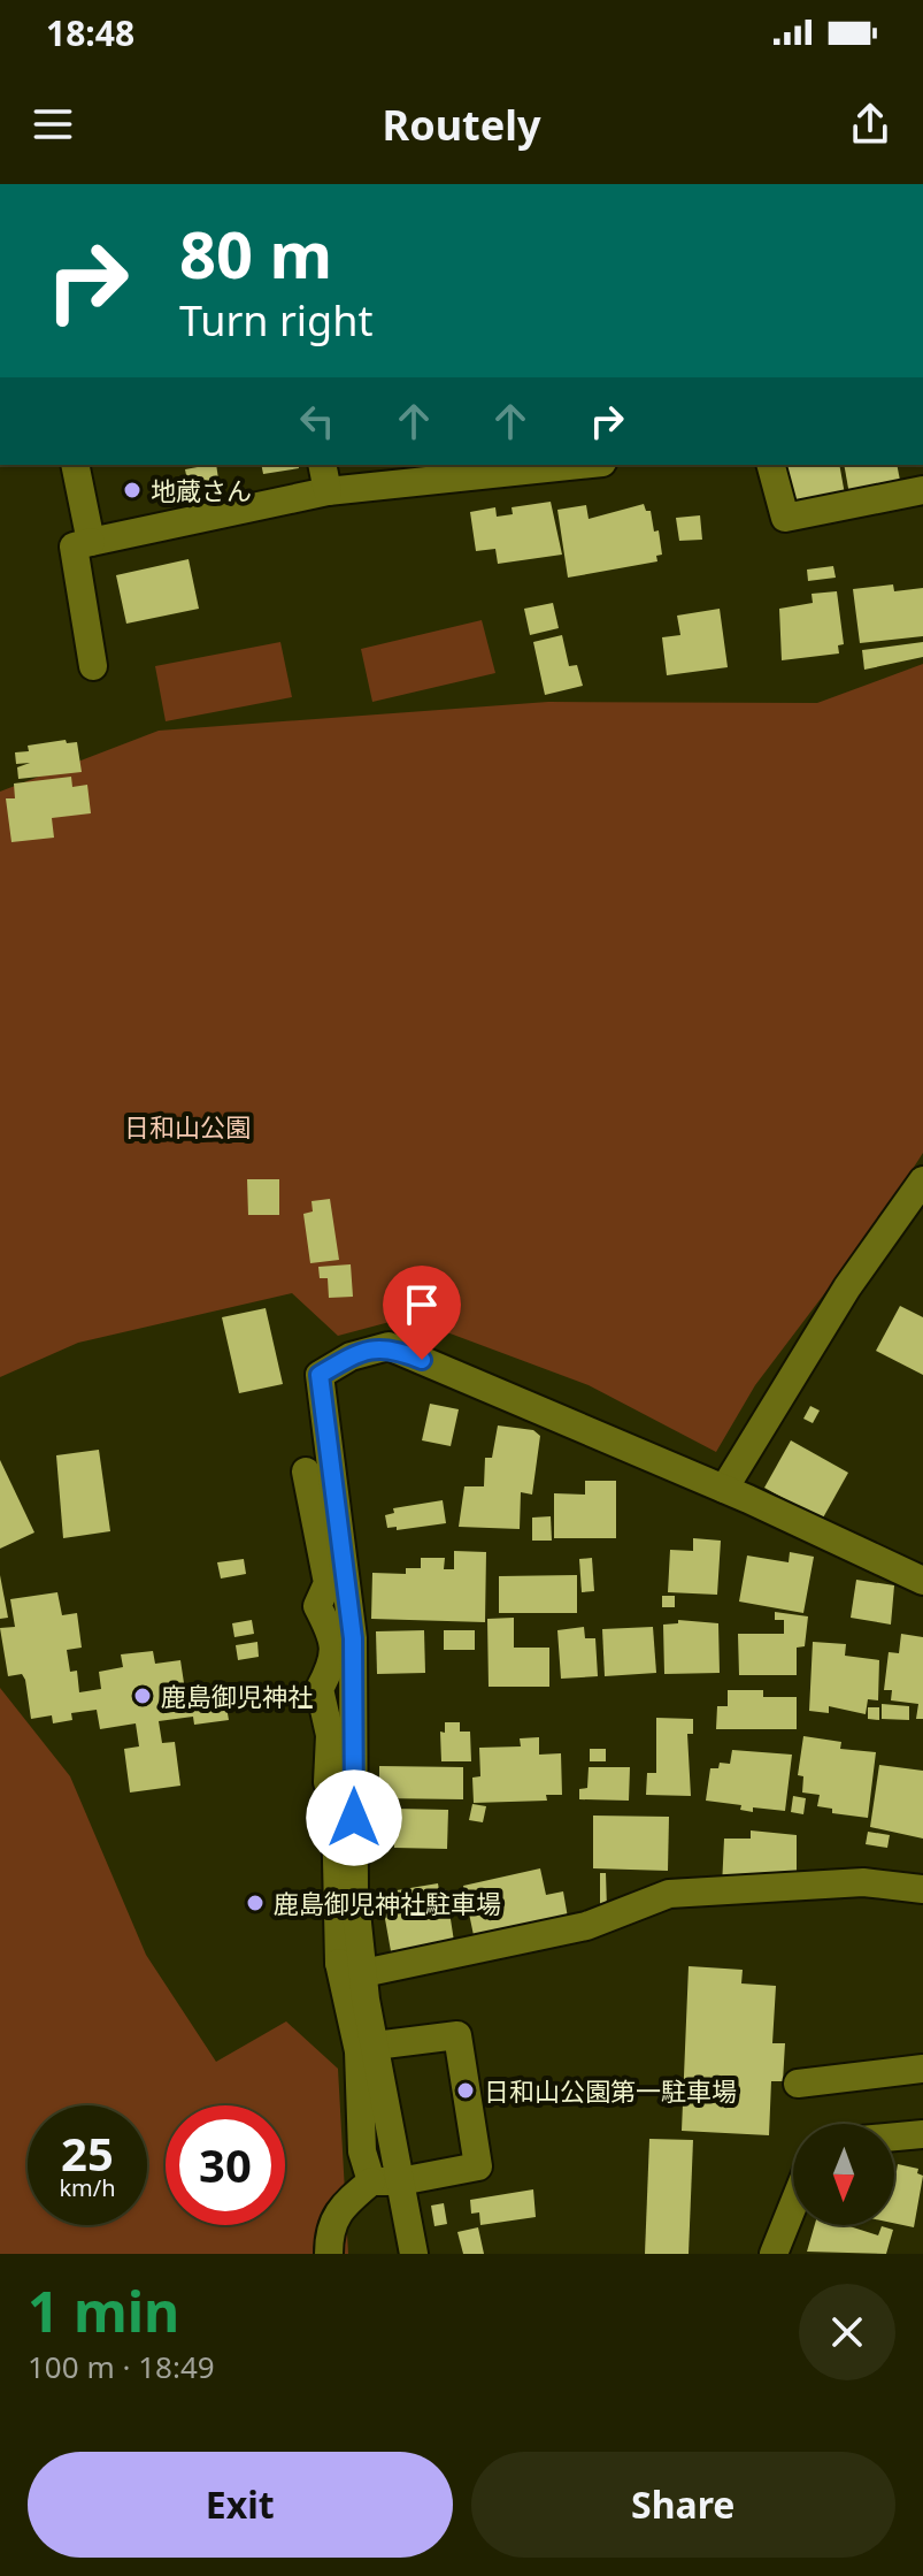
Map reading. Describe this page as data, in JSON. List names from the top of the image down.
{
  "parks": ["日和山公園"],
  "places": [
    "地蔵さん",
    "鹿島御児神社",
    "鹿島御児神社駐車場",
    "日和山公園第一駐車場"
  ],
  "north": "bottom",
  "page": {
    "status": "18:48",
    "header": "Routely",
    "turn": ["80 m", "Turn right"],
    "speed": "25 km/h",
    "limit": "30",
    "heading": ["1 min", "100 m · 18:49"],
    "buttons": ["Exit", "Share"]
  }
}
